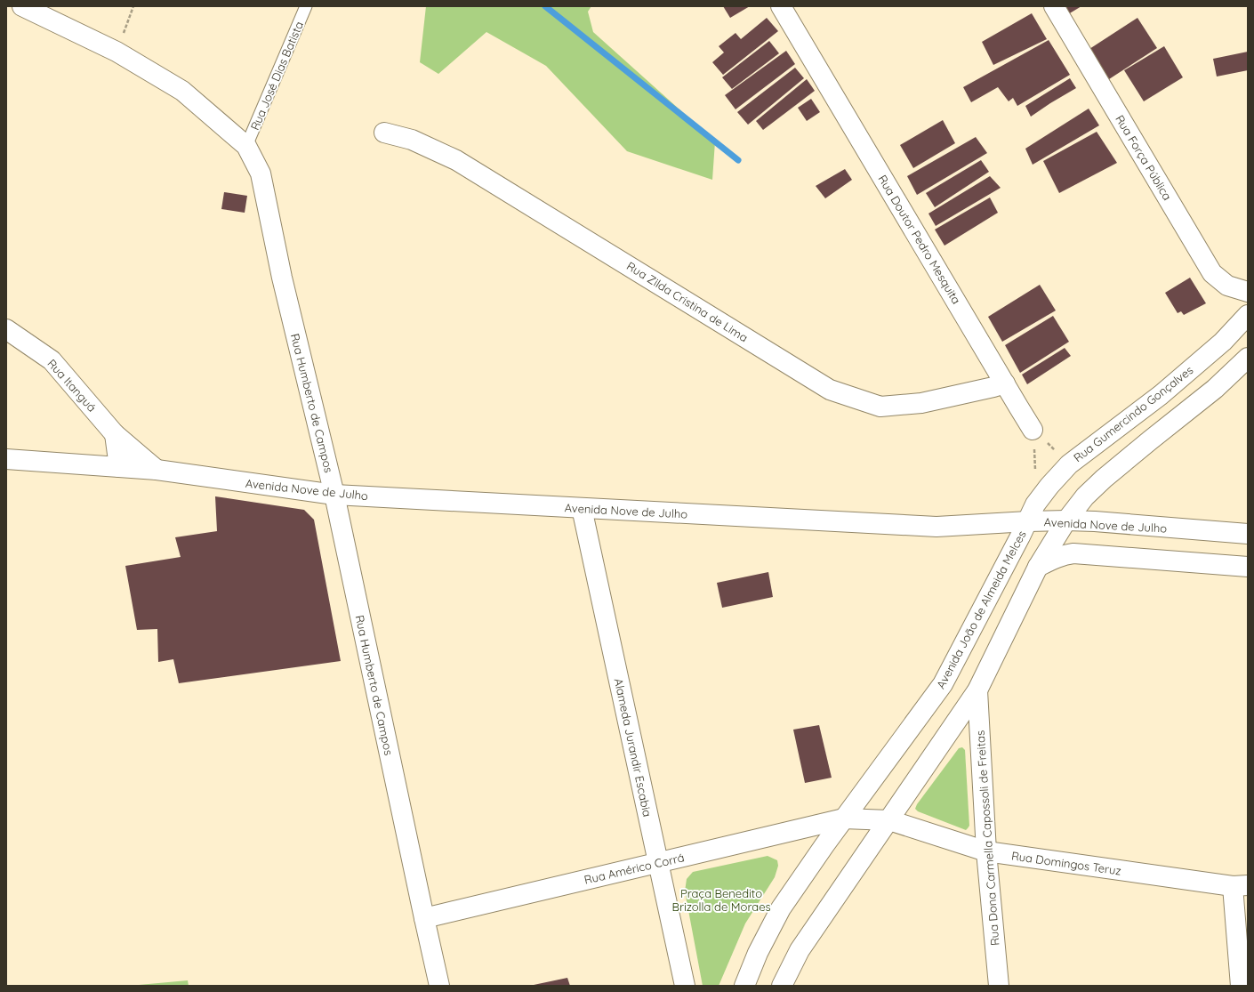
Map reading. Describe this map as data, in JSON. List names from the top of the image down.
{
  "streets": {
    "street": [
      "Rua Força Pública",
      "Rua Doutor Pedro Mesquita",
      "Rua Zilda Cristina de Lima",
      "Rua Itanguá",
      "Rua Humberto de Campos",
      "Rua Gumercindo Gonçalves",
      "Avenida Nove de Julho",
      "Avenida João de Almeida Melces",
      "Alameda Jurandir Escabia",
      "Rua Dona Carmella Capossoli de Freitas",
      "Rua Domingos Teruz",
      "Rua Américo Corrá"
    ],
    "lane": ["Rua José Dias Batista"]
  },
  "crossings": [
    ["Rua José Dias Batista", "Rua Humberto de Campos"],
    ["Rua Doutor Pedro Mesquita", "Rua Zilda Cristina de Lima"],
    ["Rua Itanguá", "Avenida Nove de Julho"],
    ["Rua Humberto de Campos", "Avenida Nove de Julho"],
    ["Rua Humberto de Campos", "Rua Américo Corrá"],
    ["Rua Gumercindo Gonçalves", "Avenida Nove de Julho"],
    ["Rua Gumercindo Gonçalves", "Avenida João de Almeida Melces"],
    ["Avenida Nove de Julho", "Avenida João de Almeida Melces"],
    ["Avenida Nove de Julho", "Alameda Jurandir Escabia"],
    ["Avenida João de Almeida Melces", "Rua Américo Corrá"],
    ["Alameda Jurandir Escabia", "Rua Américo Corrá"],
    ["Rua Dona Carmella Capossoli de Freitas", "Rua Domingos Teruz"]
  ],
  "parks": ["Praça Benedito Brizolla de Moraes"]
}
